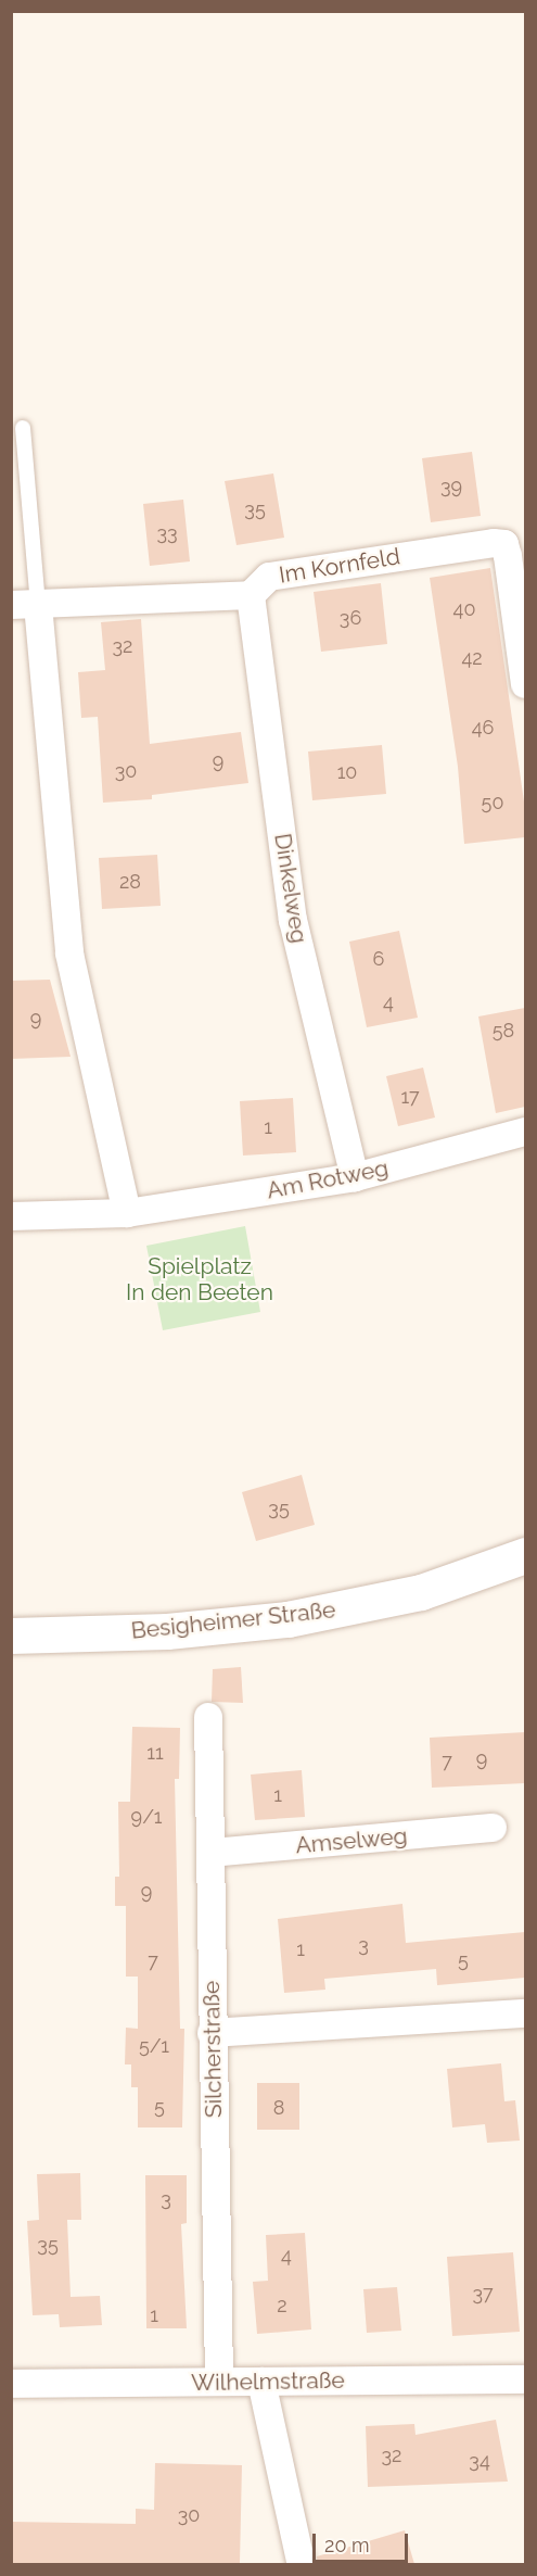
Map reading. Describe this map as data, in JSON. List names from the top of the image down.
{
  "streets": {
    "main road": ["Besigheimer Straße"],
    "street": [
      "Im Kornfeld",
      "Dinkelweg",
      "Am Rotweg",
      "Amselweg",
      "Silcherstraße",
      "Wilhelmstraße"
    ]
  },
  "crossings": [
    ["Im Kornfeld", "Dinkelweg"],
    ["Dinkelweg", "Am Rotweg"],
    ["Amselweg", "Silcherstraße"],
    ["Silcherstraße", "Wilhelmstraße"]
  ],
  "parks": ["Spielplatz In den Beeten"],
  "house_numbers": [
    "39",
    "35",
    "33",
    "40",
    "36",
    "32",
    "42",
    "46",
    "9",
    "30",
    "10",
    "50",
    "28",
    "6",
    "4",
    "9",
    "58",
    "17",
    "1",
    "35",
    "11",
    "9",
    "7",
    "1",
    "9/1",
    "9",
    "3",
    "1",
    "5",
    "7",
    "5/1",
    "5",
    "8",
    "3",
    "35",
    "4",
    "37",
    "2",
    "1",
    "32",
    "34",
    "30"
  ],
  "scale_bar": "20 m"
}
